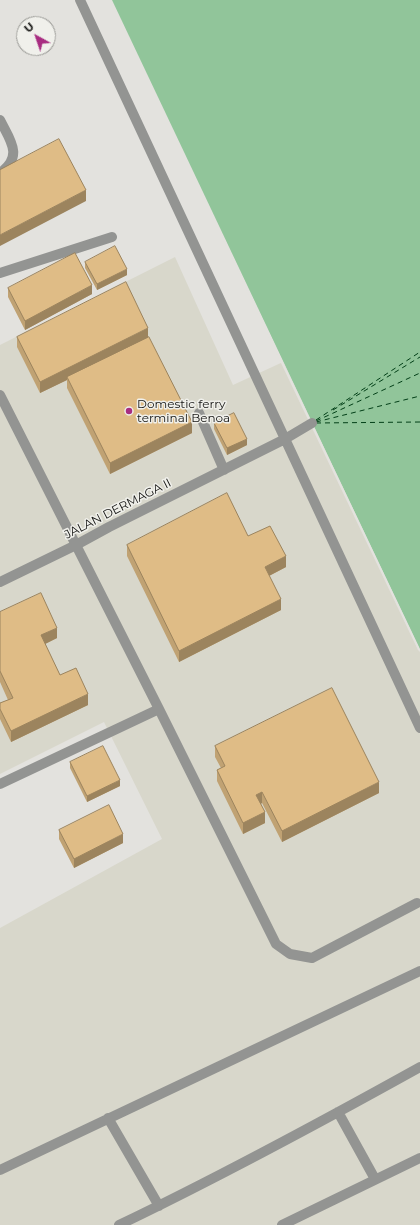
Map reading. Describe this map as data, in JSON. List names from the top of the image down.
{
  "streets": {
    "lane": ["JALAN DERMAGA II"]
  },
  "places": ["Domestic ferry terminal Benoa"],
  "north": "top left"
}
